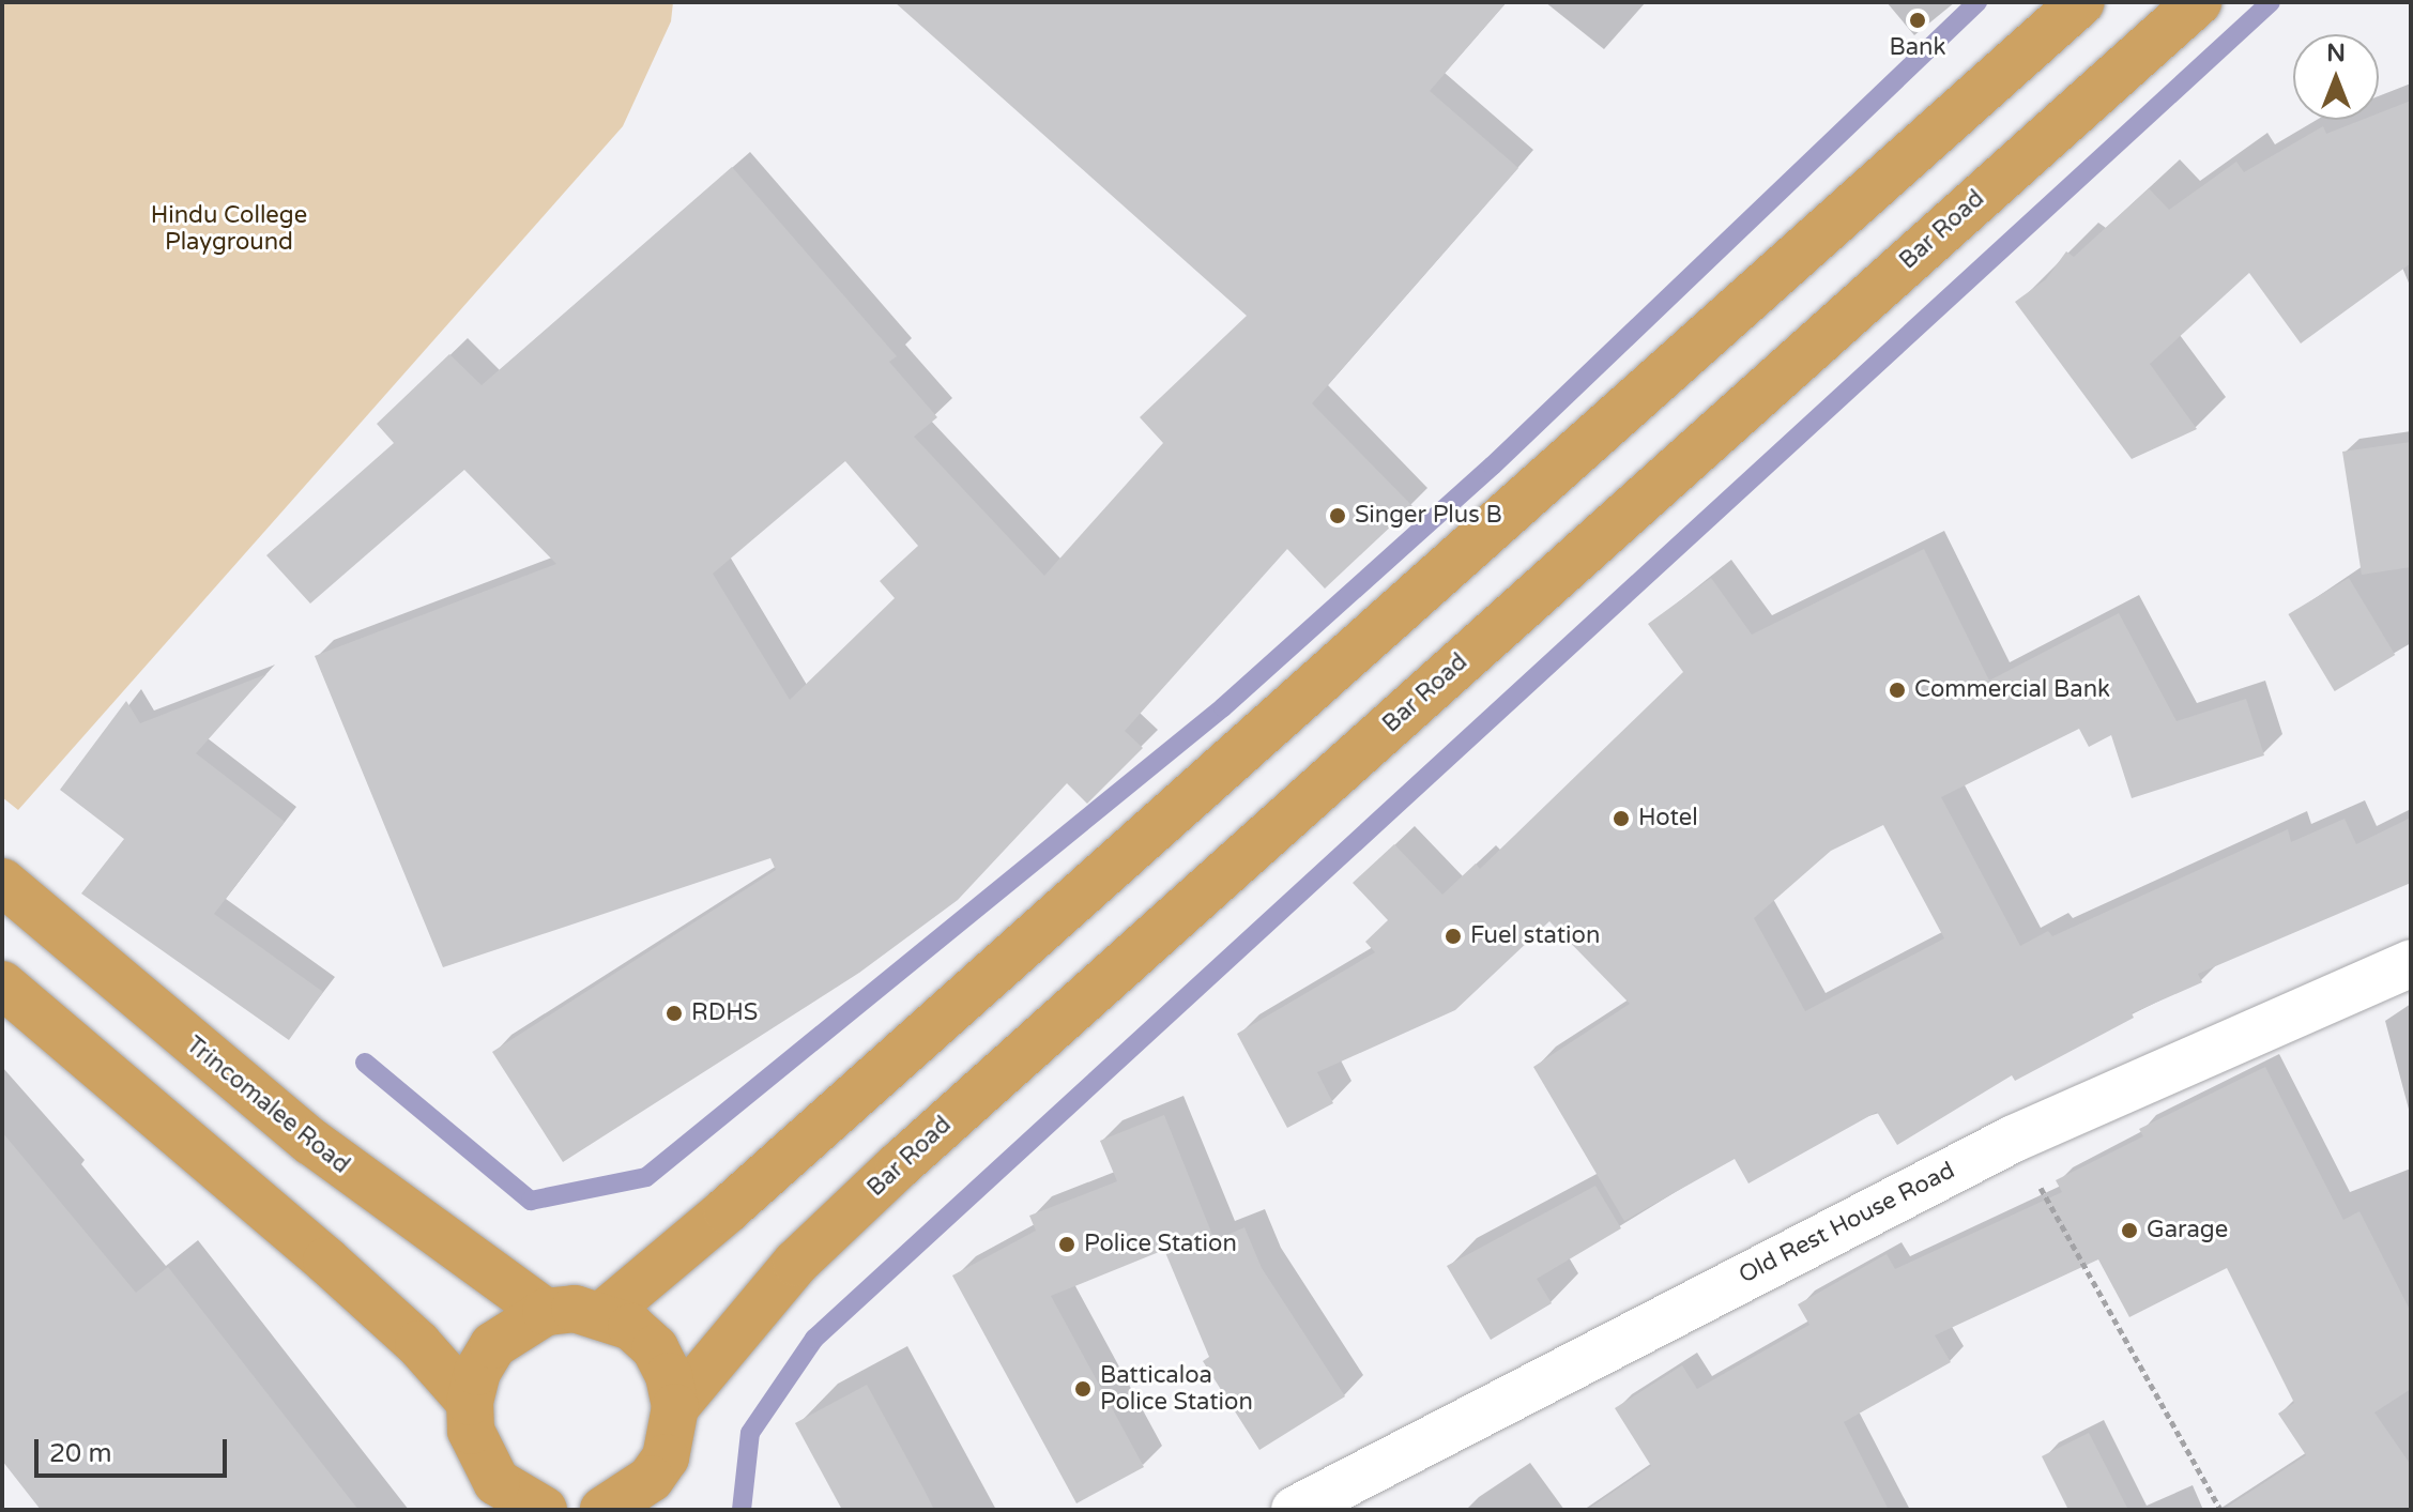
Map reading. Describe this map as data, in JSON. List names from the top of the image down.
{
  "streets": {
    "highway": ["Bar Road", "Trincomalee Road"],
    "street": ["Old Rest House Road"]
  },
  "parks": ["Hindu College Playground"],
  "places": [
    "Bank",
    "Singer Plus B",
    "Commercial Bank",
    "Hotel",
    "Fuel station",
    "RDHS",
    "Garage",
    "Police Station",
    "Batticaloa Police Station"
  ],
  "scale_bar": "20 m",
  "north": "top"
}
